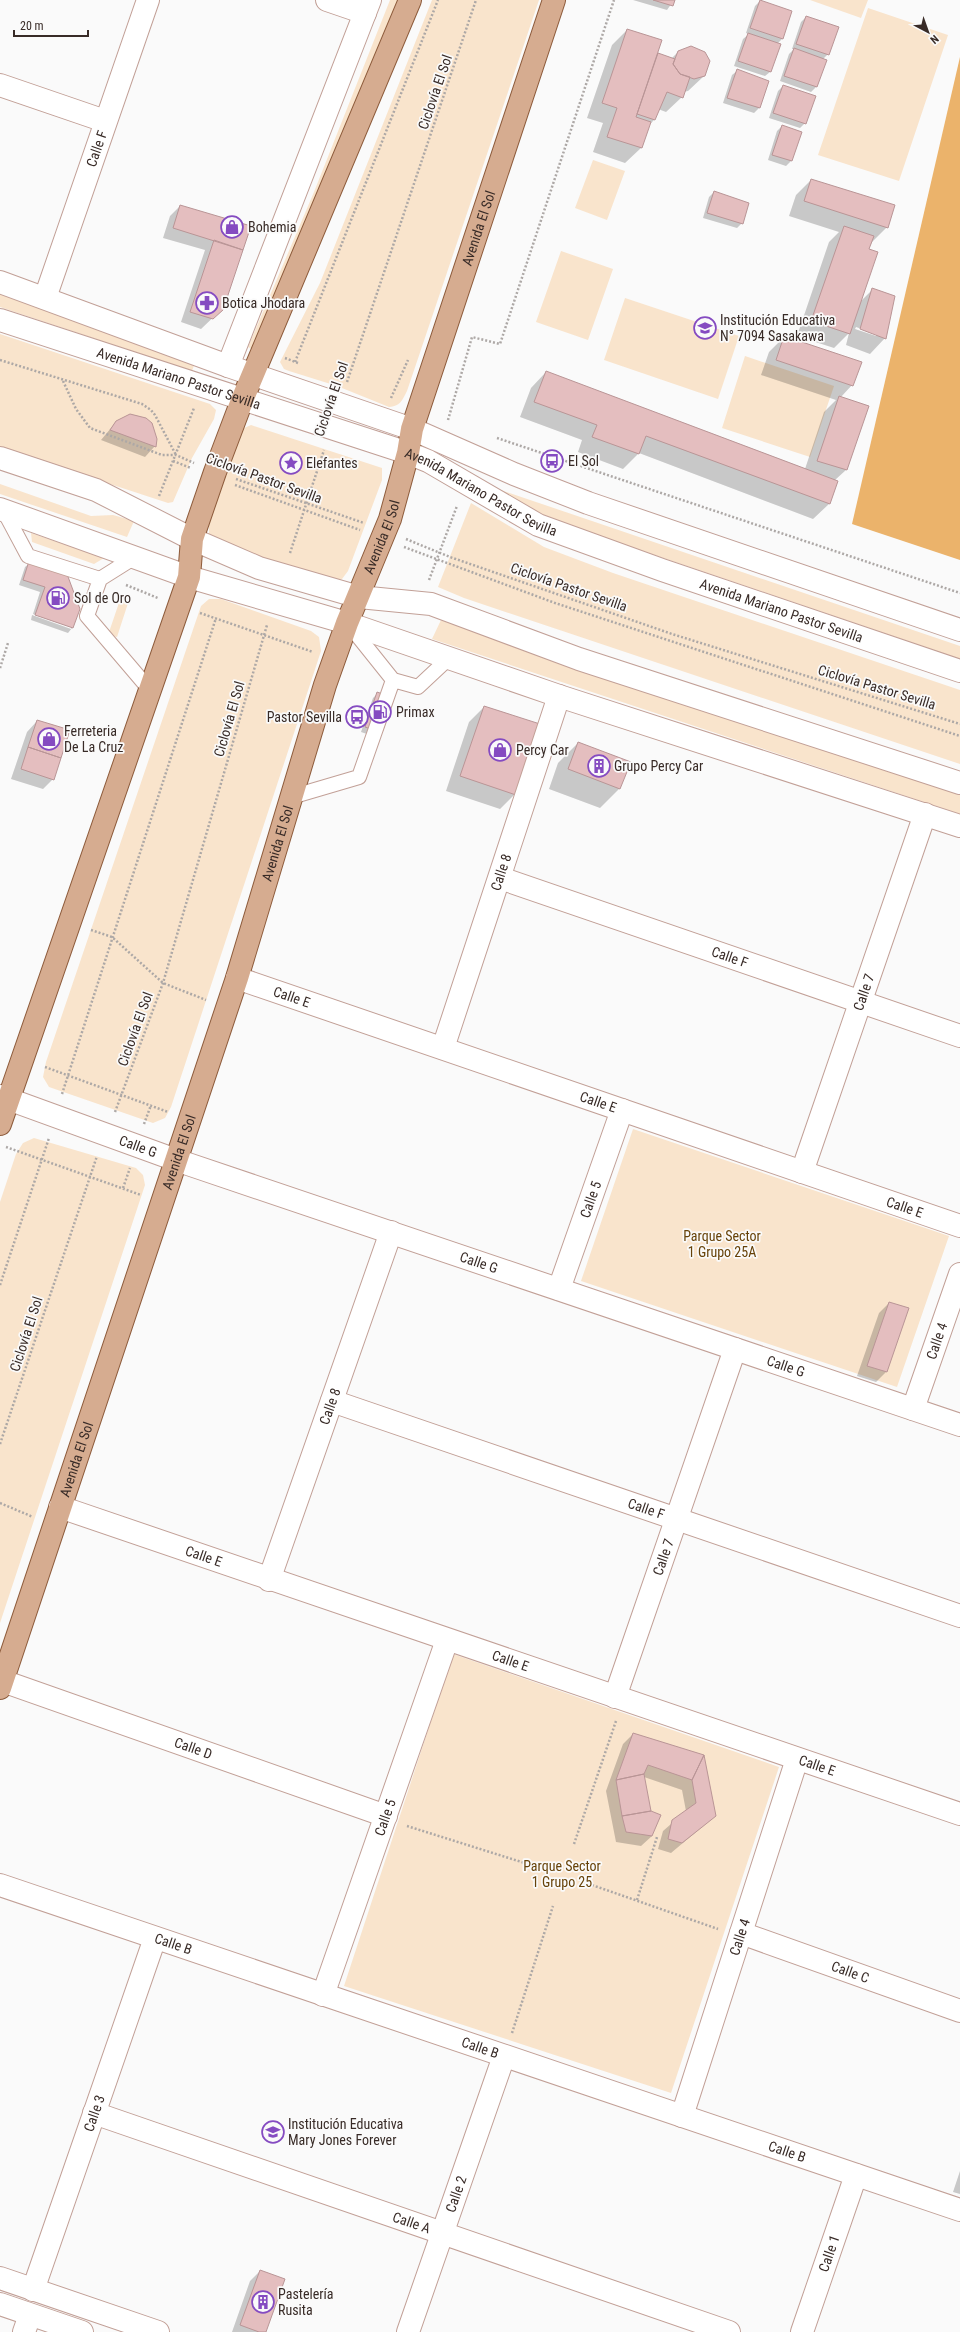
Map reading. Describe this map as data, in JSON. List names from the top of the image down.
{
  "streets": {
    "main road": ["Avenida El Sol"],
    "street": [
      "Calle F",
      "Avenida Mariano Pastor Sevilla",
      "Calle 8",
      "Calle 7",
      "Calle E",
      "Calle G",
      "Calle 5",
      "Calle 4",
      "Calle D",
      "Calle B",
      "Calle C",
      "Calle 3",
      "Calle 2",
      "Calle A",
      "Calle 1"
    ],
    "path": ["Ciclovía El Sol", "Ciclovía Pastor Sevilla"]
  },
  "crossings": [
    ["Ciclovía El Sol", "Avenida Mariano Pastor Sevilla"],
    ["Ciclovía El Sol", "Ciclovía Pastor Sevilla"],
    ["Ciclovía El Sol", "Calle G"],
    ["Calle F", "Avenida Mariano Pastor Sevilla"],
    ["Calle F", "Calle 8"],
    ["Calle F", "Calle 7"],
    ["Avenida El Sol", "Avenida Mariano Pastor Sevilla"],
    ["Avenida El Sol", "Ciclovía Pastor Sevilla"],
    ["Avenida El Sol", "Calle E"],
    ["Avenida El Sol", "Calle G"],
    ["Avenida El Sol", "Calle D"],
    ["Calle 8", "Calle E"],
    ["Calle 8", "Calle G"],
    ["Calle 7", "Calle E"],
    ["Calle 7", "Calle G"],
    ["Calle E", "Calle 5"],
    ["Calle E", "Calle 4"],
    ["Calle G", "Calle 5"],
    ["Calle G", "Calle 4"],
    ["Calle 5", "Calle D"],
    ["Calle 5", "Calle B"],
    ["Calle 4", "Calle B"],
    ["Calle 4", "Calle C"],
    ["Calle B", "Calle 3"],
    ["Calle B", "Calle 2"],
    ["Calle B", "Calle 1"],
    ["Calle 3", "Calle A"],
    ["Calle 2", "Calle A"]
  ],
  "parks": ["Parque Sector 1 Grupo 25A", "Parque Sector 1 Grupo 25"],
  "places": {
    "shop": ["Bohemia", "Ferreteria De La Cruz", "Percy Car"],
    "pharmacy": ["Botica Jhodara"],
    "school or university": ["Institución Educativa N° 7094 Sasakawa", "Institución Educativa Mary Jones Forever"],
    "bus stop": ["El Sol", "Pastor Sevilla"],
    "place": ["Elefantes"],
    "fuel station": ["Sol de Oro", "Primax"],
    "building": ["Grupo Percy Car", "Pastelería Rusita"]
  },
  "scale_bar": "20 m",
  "north": "bottom right"
}
